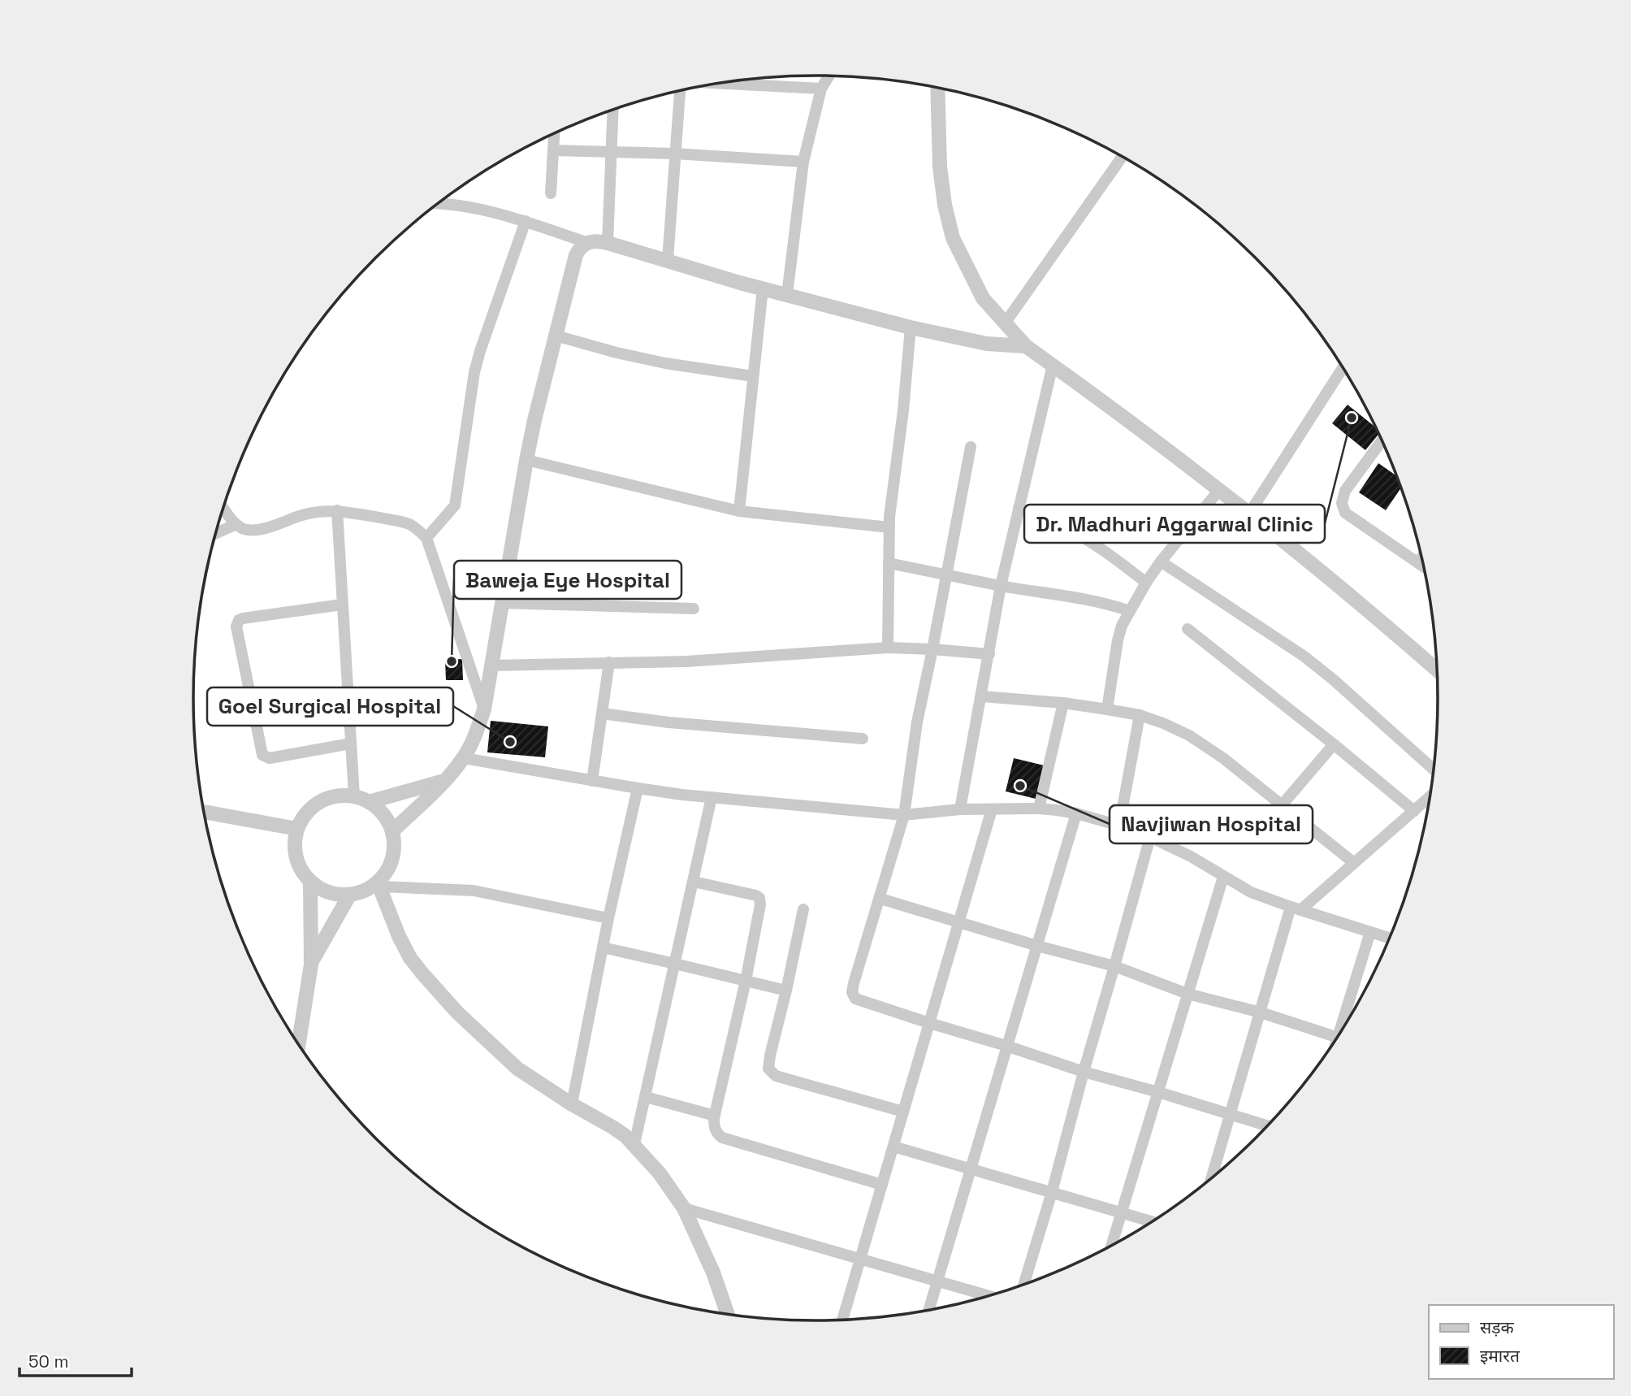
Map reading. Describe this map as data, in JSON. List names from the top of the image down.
{
  "places": [
    "Dr. Madhuri Aggarwal Clinic",
    "Baweja Eye Hospital",
    "Goel Surgical Hospital",
    "Navjiwan Hospital"
  ],
  "legend": ["सड़क", "इमारत"],
  "scale_bar": "50 m"
}
